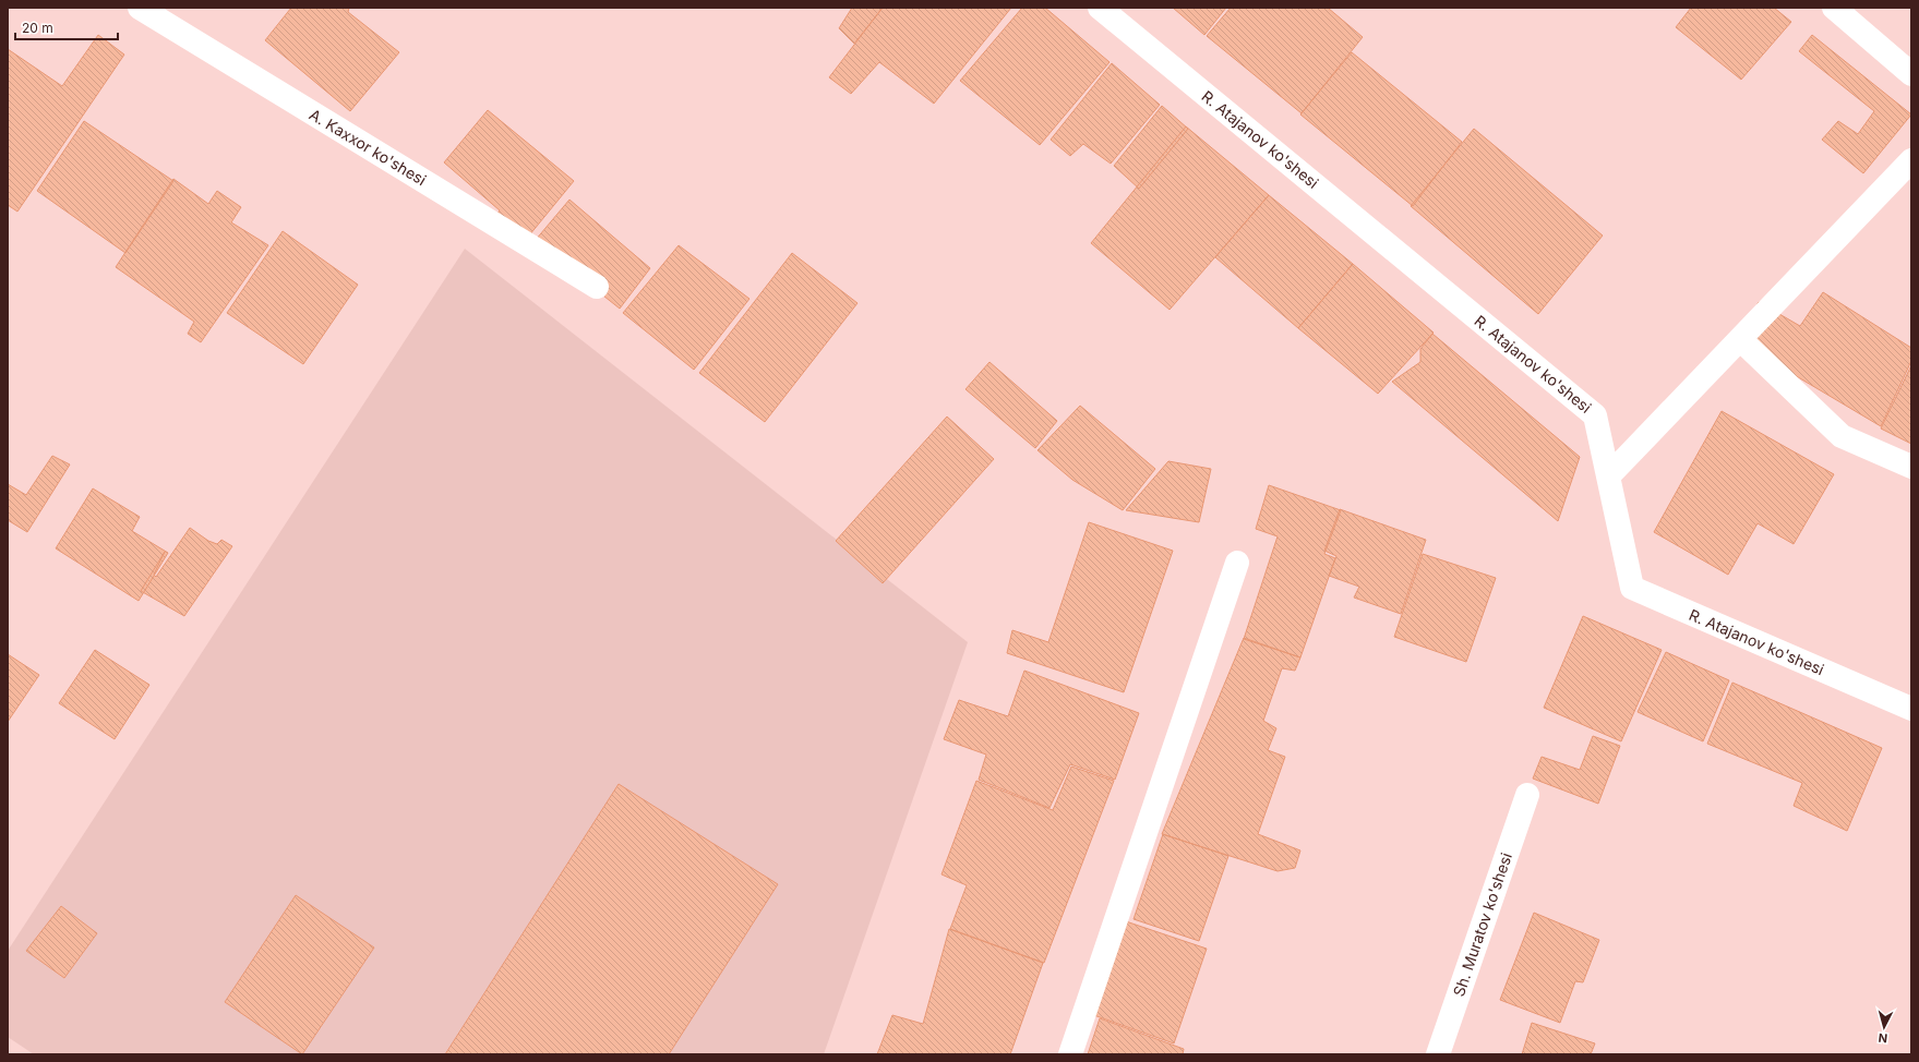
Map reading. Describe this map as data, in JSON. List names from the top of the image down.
{
  "streets": {
    "street": ["R. Atajanov ko'shesi", "A. Kaxxor ko'shesi", "Sh. Muratov ko'shesi"]
  },
  "scale_bar": "20 m",
  "north": "bottom"
}
